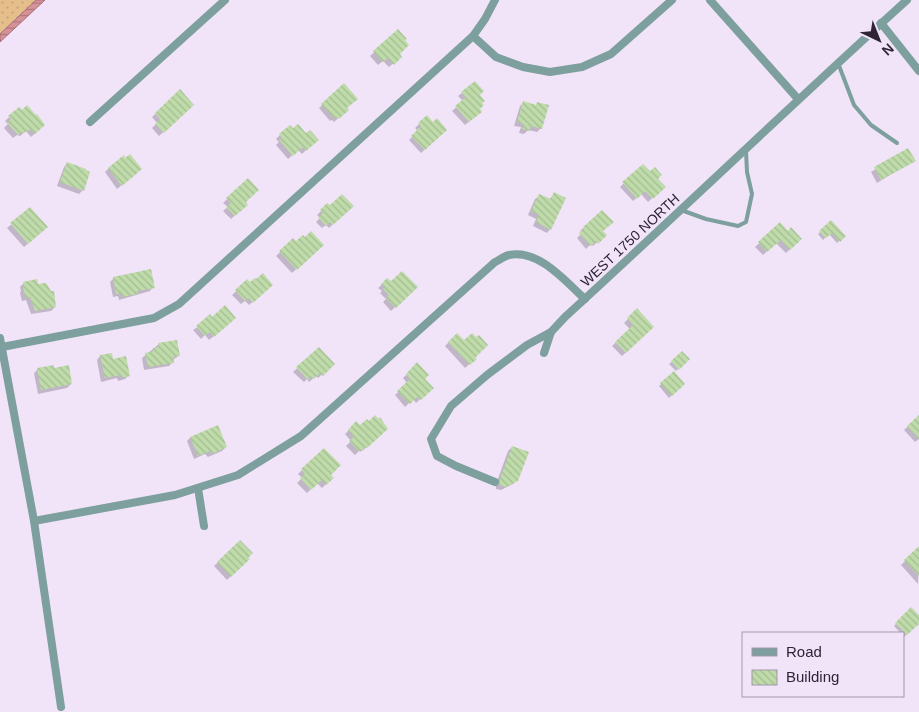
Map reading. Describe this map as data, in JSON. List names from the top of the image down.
{
  "streets": {
    "street": ["WEST 1750 NORTH"]
  },
  "legend": ["Road", "Building"],
  "north": "bottom right"
}
